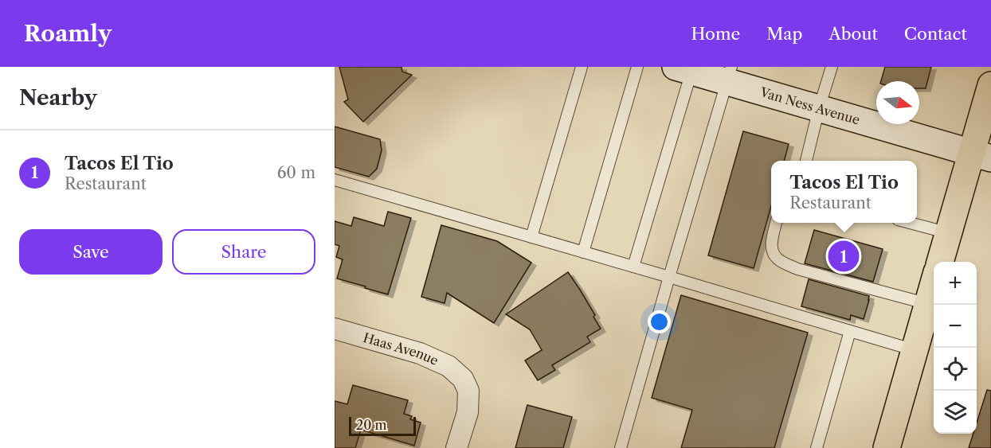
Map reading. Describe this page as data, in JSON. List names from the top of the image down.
{
  "streets": {
    "main road": ["Van Ness Avenue"],
    "street": ["Haas Avenue"]
  },
  "scale_bar": "20 m",
  "north": "right",
  "page": {
    "header": "Roamly",
    "nav": [
      "Home",
      "Map",
      "About",
      "Contact"
    ],
    "heading": "Nearby",
    "list": [
      {
        "mark": "1",
        "name": "Tacos El Tio",
        "note": "Restaurant",
        "value": "60 m"
      }
    ],
    "popup": ["Tacos El Tio", "Restaurant"],
    "buttons": ["Save", "Share"],
    "pins": "1",
    "map_buttons": ["+", "−"],
    "scale": "20 m"
  }
}
